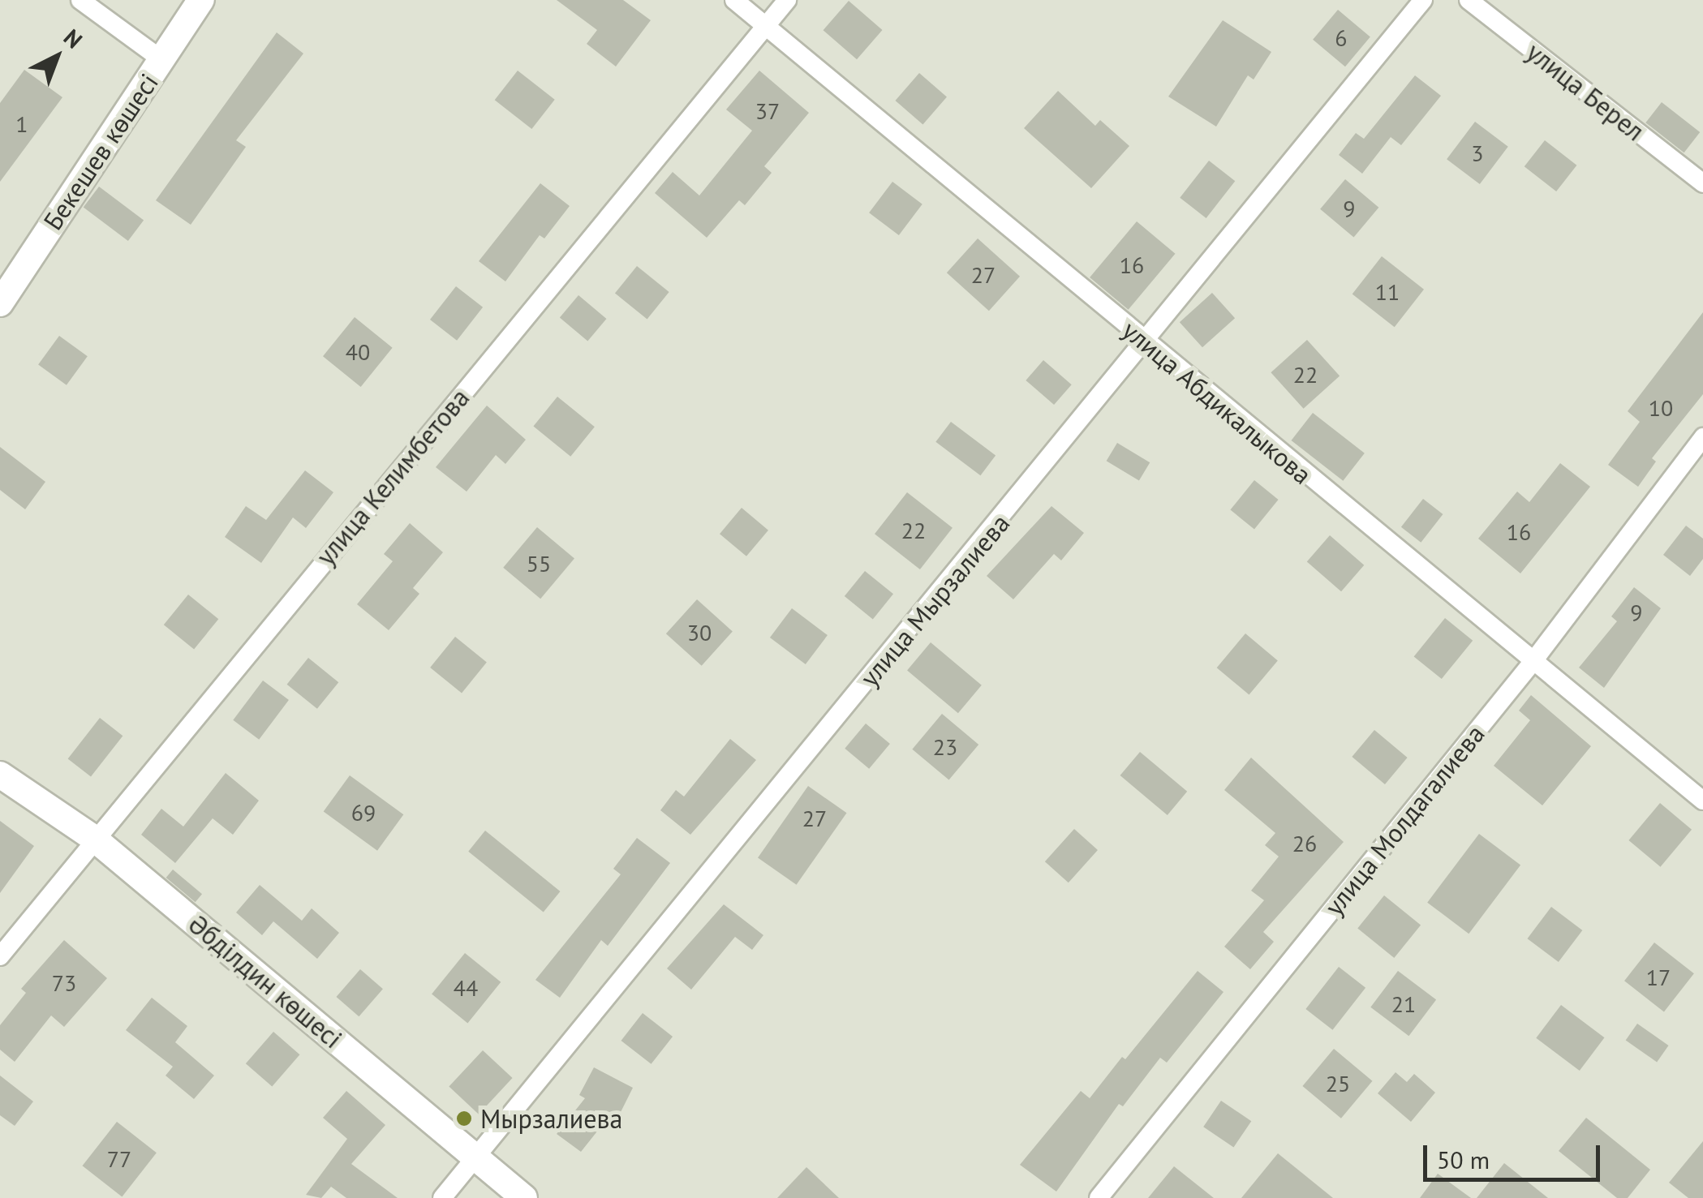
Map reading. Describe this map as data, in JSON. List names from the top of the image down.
{
  "streets": {
    "main road": ["Бекешев көшесі", "Әбділдин көшесі"],
    "street": [
      "улица Берел",
      "улица Абдикалыкова",
      "улица Келимбетова",
      "улица Мырзалиева",
      "улица Молдагалиева"
    ]
  },
  "crossings": [
    ["улица Абдикалыкова", "улица Келимбетова"],
    ["улица Абдикалыкова", "улица Мырзалиева"],
    ["улица Абдикалыкова", "улица Молдагалиева"],
    ["улица Келимбетова", "Әбділдин көшесі"],
    ["улица Мырзалиева", "Әбділдин көшесі"]
  ],
  "places": ["Мырзалиева"],
  "house_numbers": [
    "6",
    "37",
    "1",
    "3",
    "9",
    "16",
    "27",
    "11",
    "40",
    "22",
    "10",
    "22",
    "16",
    "55",
    "9",
    "30",
    "23",
    "69",
    "27",
    "26",
    "17",
    "73",
    "44",
    "21",
    "25",
    "77"
  ],
  "scale_bar": "50 m",
  "north": "top right"
}
